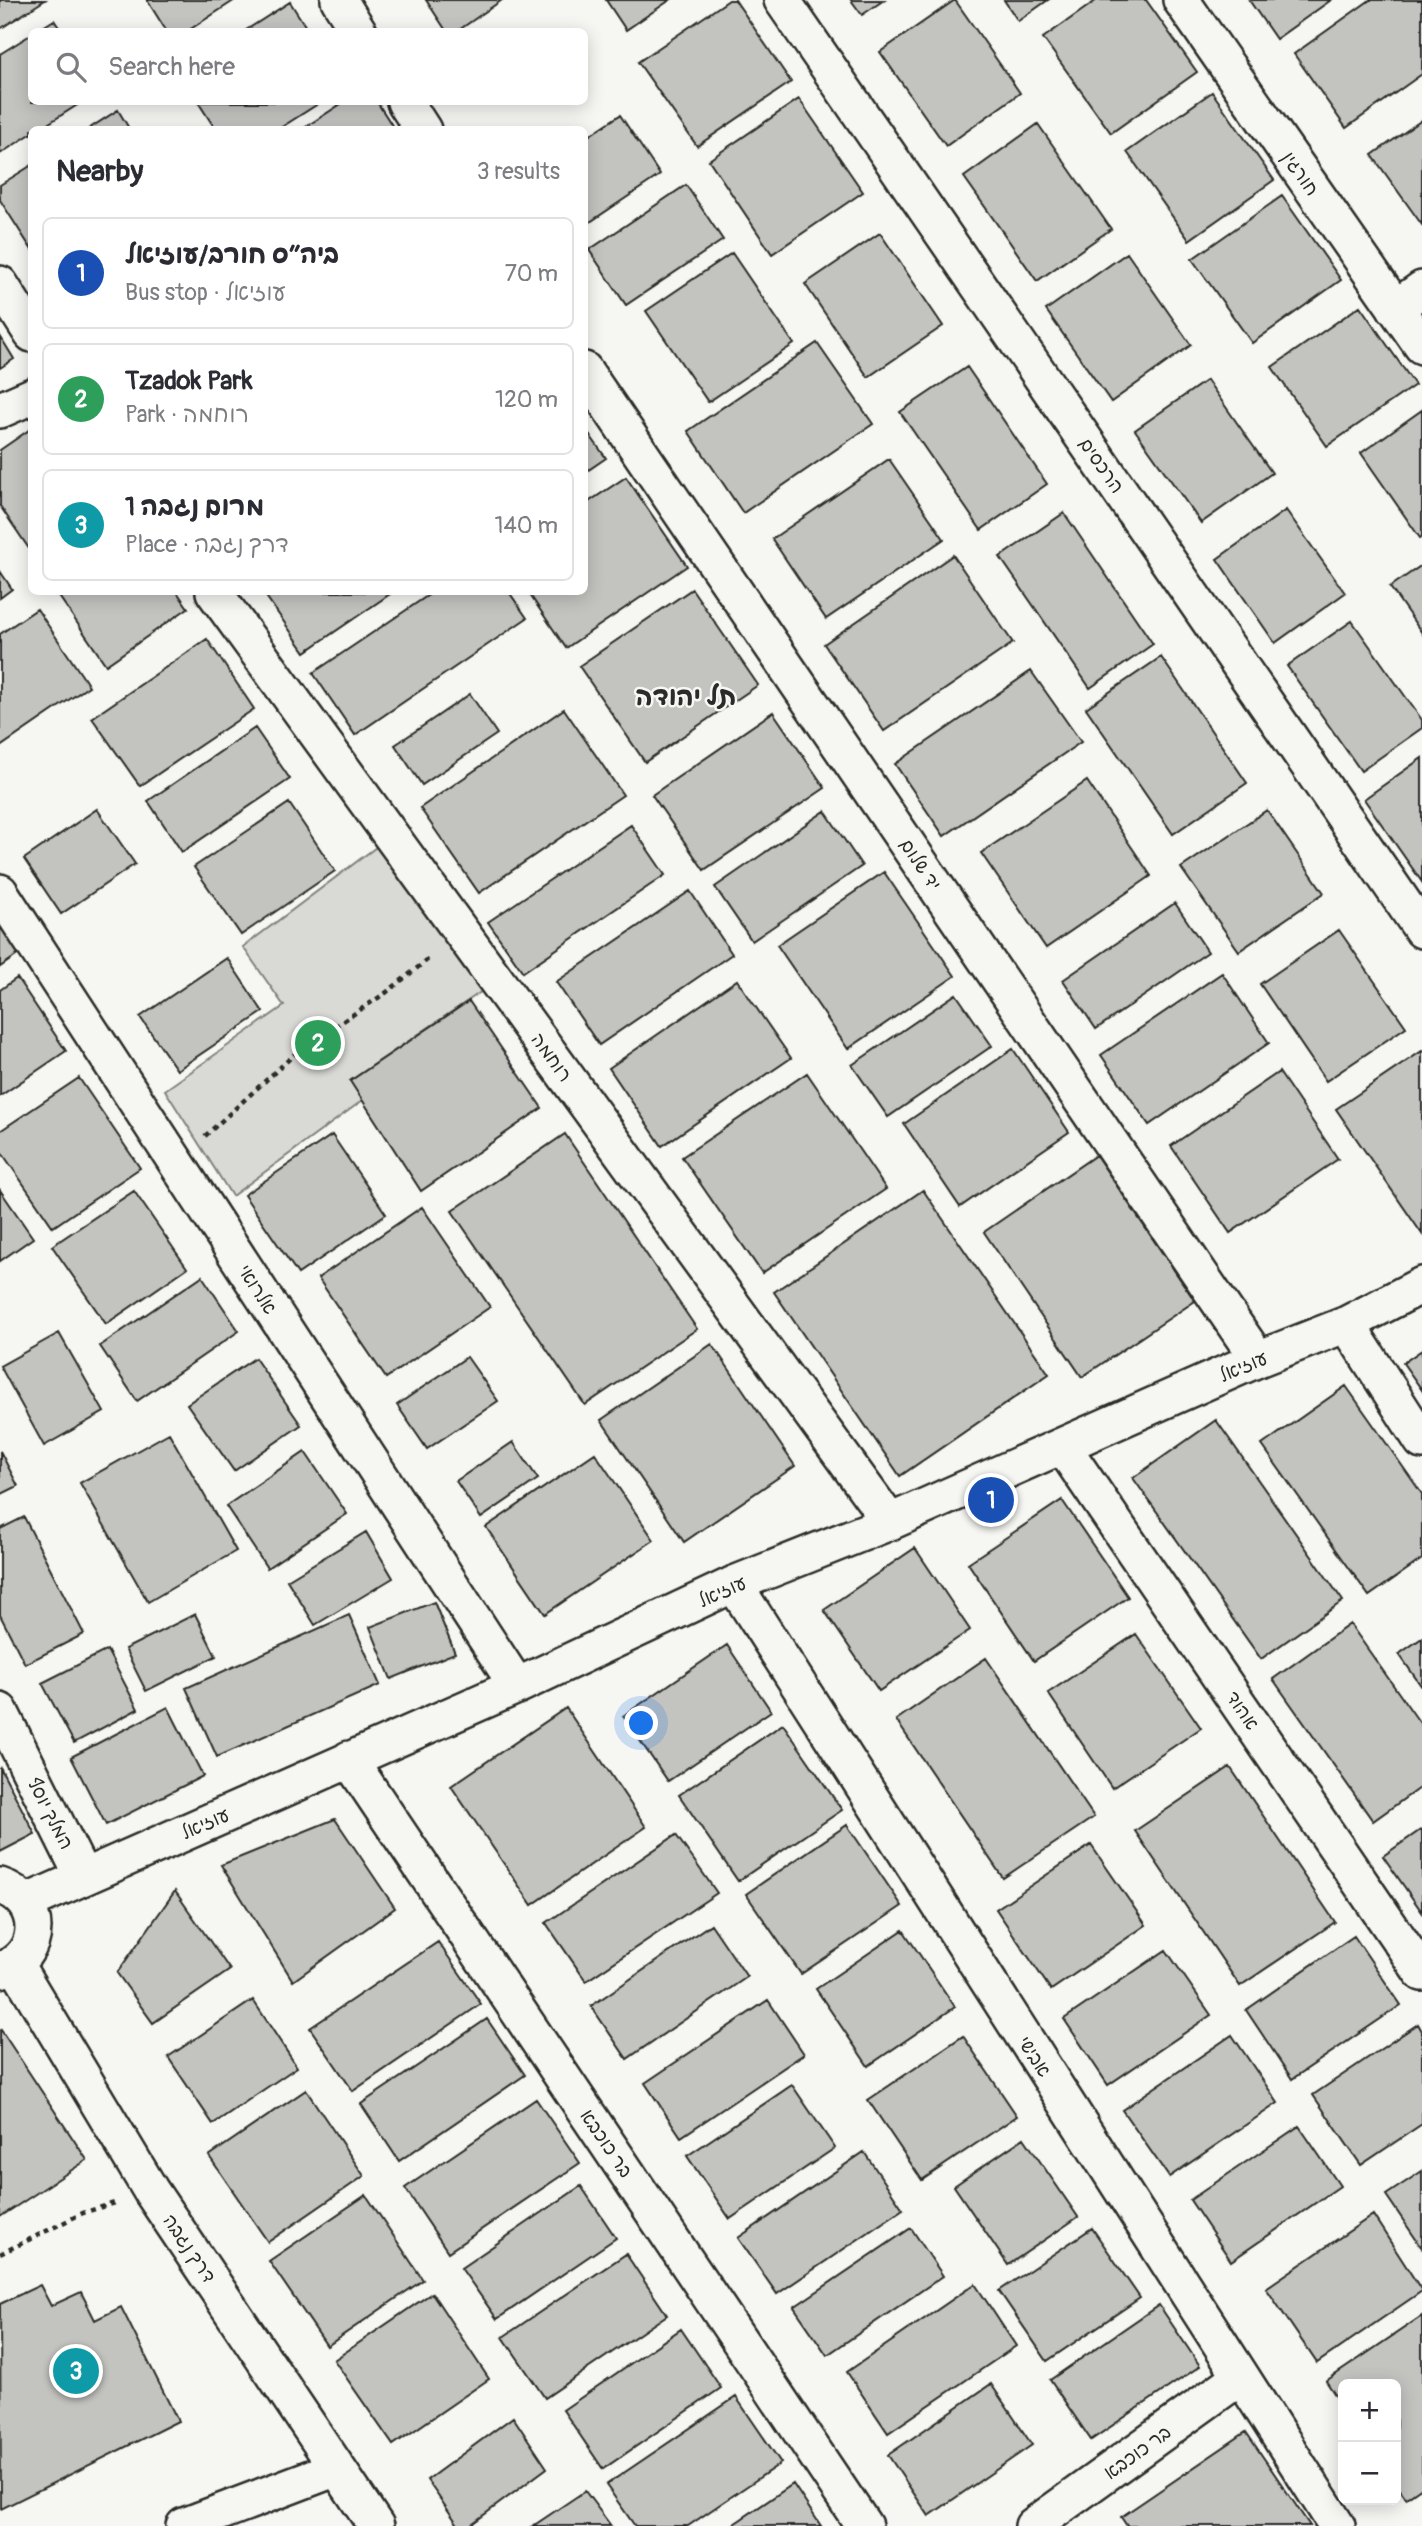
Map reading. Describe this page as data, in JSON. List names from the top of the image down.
{
  "streets": {
    "street": [
      "חורגין",
      "הרכסים",
      "יד שלום",
      "רוחמה",
      "אלרואי",
      "עוזיאל",
      "אהוד",
      "המלך יוסף",
      "אבישי",
      "בר כוכבא",
      "דרך נגבה"
    ]
  },
  "crossings": [
    ["יד שלום", "עוזיאל"],
    ["רוחמה", "עוזיאל"],
    ["אלרואי", "עוזיאל"],
    ["עוזיאל", "אהוד"],
    ["עוזיאל", "המלך יוסף"],
    ["עוזיאל", "אבישי"],
    ["עוזיאל", "בר כוכבא"],
    ["אבישי", "בר כוכבא"]
  ],
  "districts": ["תל יהודה"],
  "page": {
    "search": "Search here",
    "heading": ["Nearby", "3 results"],
    "list": [
      {
        "mark": "1",
        "name": "ביה״ס חורב/עוזיאל",
        "note": "Bus stop · עוזיאל",
        "value": "70 m"
      },
      {
        "mark": "2",
        "name": "Tzadok Park",
        "note": "Park · רוחמה",
        "value": "120 m"
      },
      {
        "mark": "3",
        "name": "מרום נגבה 1",
        "note": "Place · דרך נגבה",
        "value": "140 m"
      }
    ],
    "pins": ["2", "1", "3"],
    "map_buttons": ["+", "−"]
  }
}
